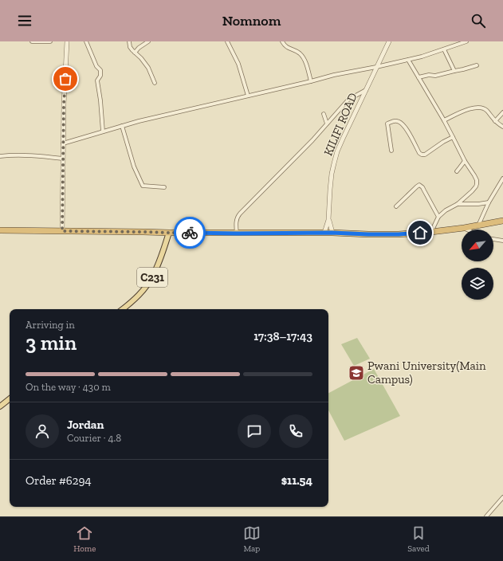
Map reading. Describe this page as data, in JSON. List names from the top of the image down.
{
  "streets": {
    "main road": ["C231"],
    "street": ["KILIFI ROAD"]
  },
  "places": {
    "school or university": ["Pwani University(Main Campus)"]
  },
  "north": "bottom left",
  "page": {
    "header": "Nomnom",
    "heading": ["3 min", "Arriving in", "17:38–17:43"],
    "panel": [
      "Jordan",
      "Courier · 4.8",
      "Order #6294",
      "$11.54"
    ],
    "bar": "On the way · 430 m",
    "tabs": ["Home", "Map", "Saved"]
  }
}
